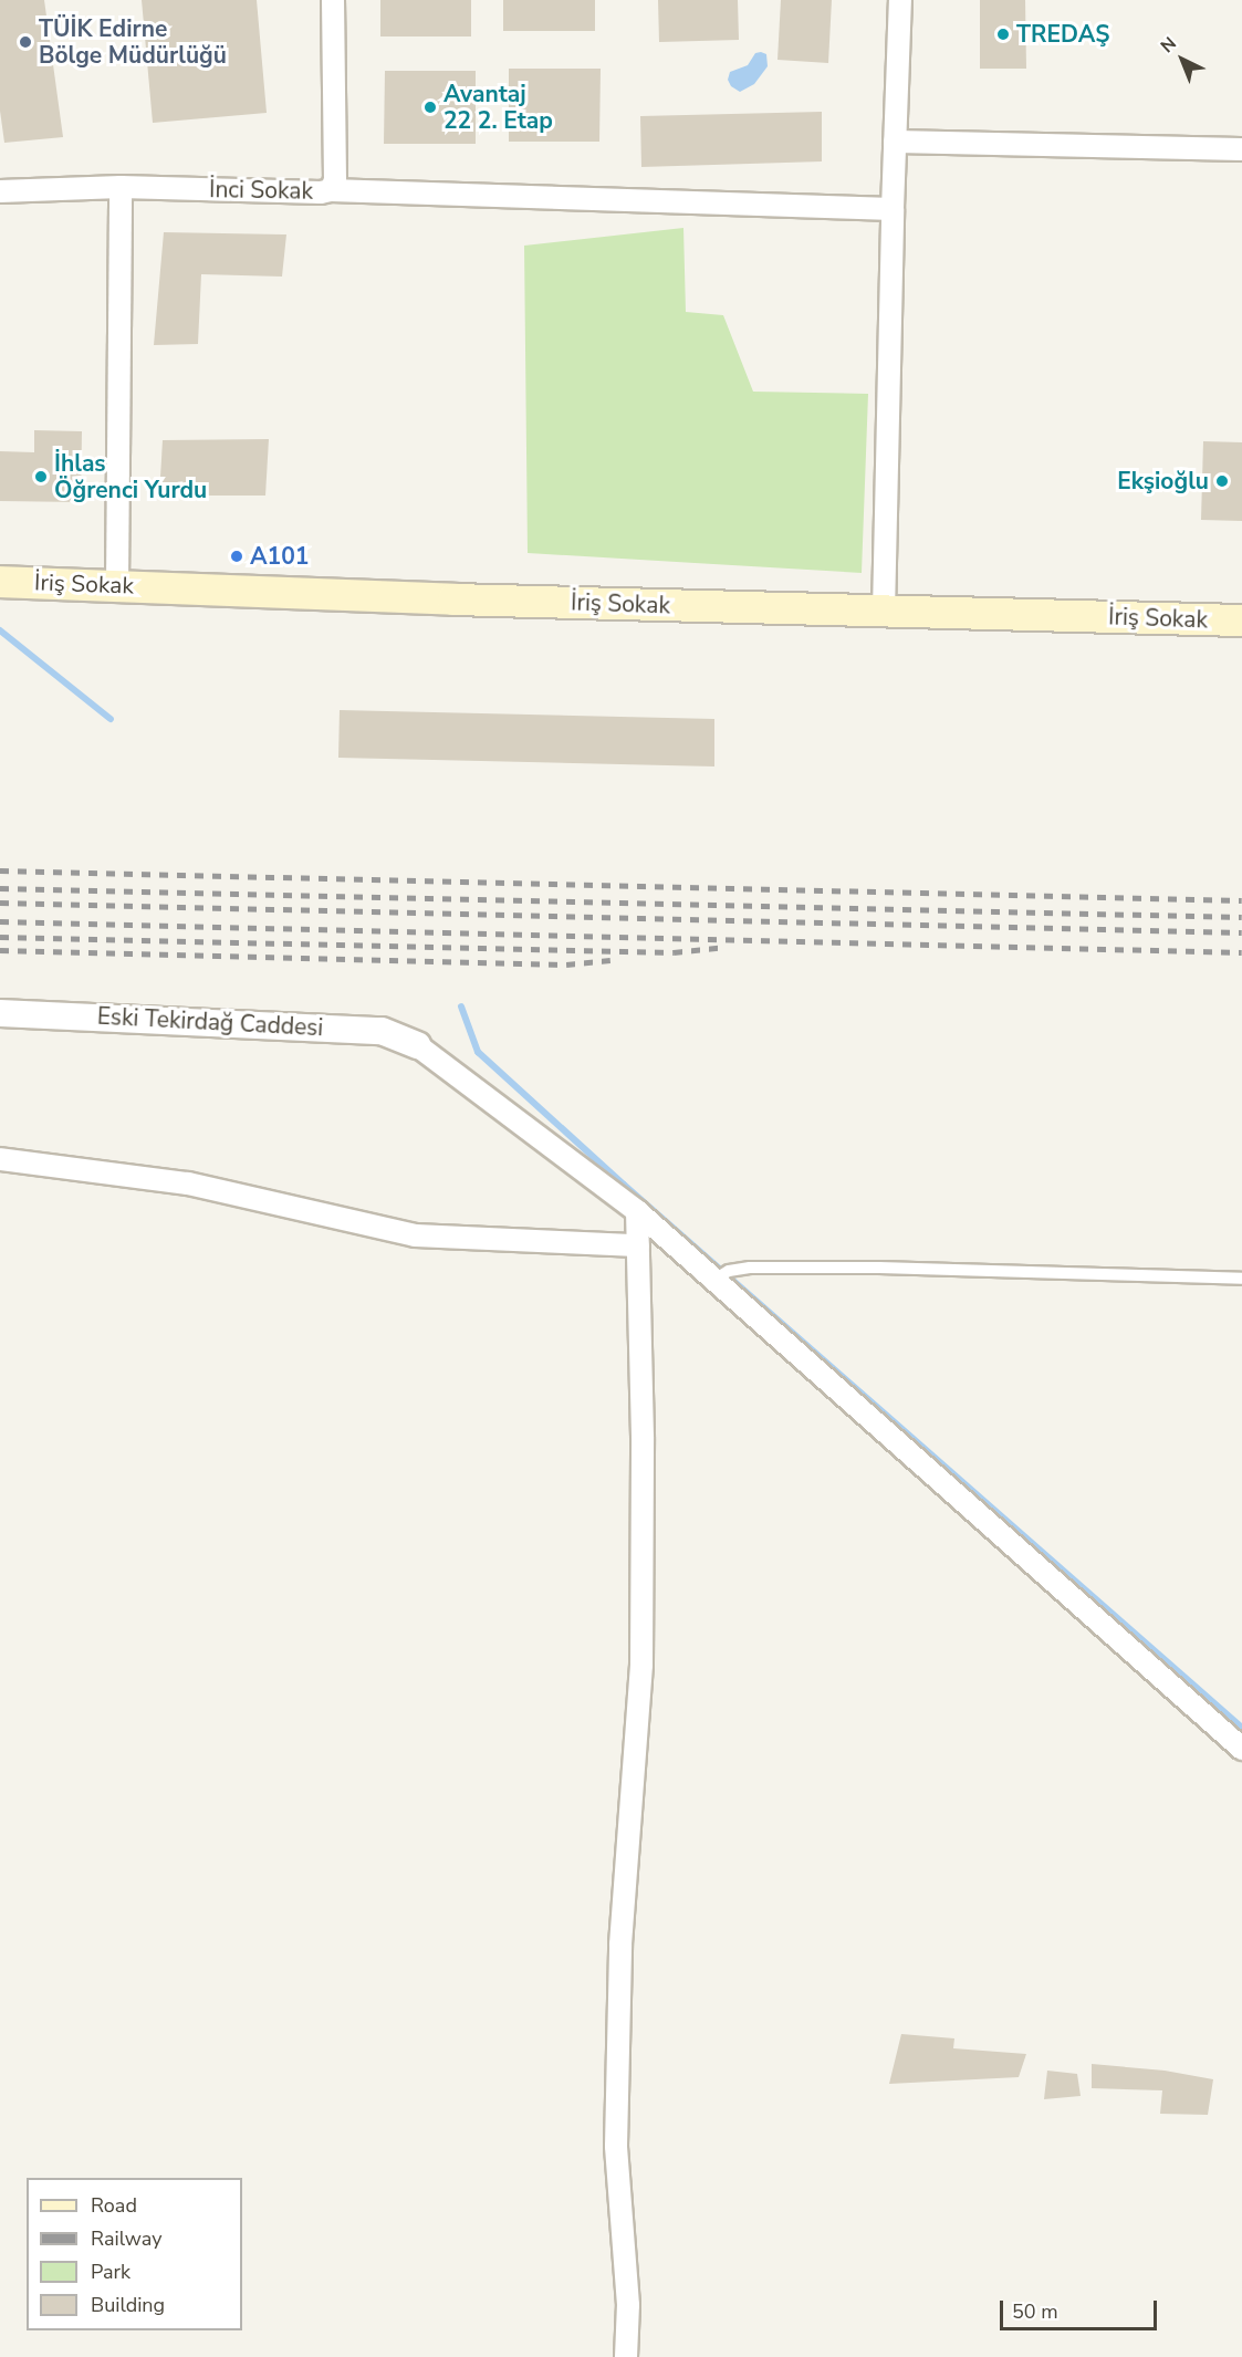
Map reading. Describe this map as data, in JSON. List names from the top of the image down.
{
  "streets": {
    "main road": ["İriş Sokak"],
    "street": ["İnci Sokak", "Eski Tekirdağ Caddesi"]
  },
  "places": [
    "TREDAŞ",
    "TÜİK Edirne Bölge Müdürlüğü",
    "Avantaj 22 2. Etap",
    "İhlas Öğrenci Yurdu",
    "Ekşioğlu",
    "A101"
  ],
  "legend": [
    "Road",
    "Railway",
    "Park",
    "Building"
  ],
  "scale_bar": "50 m",
  "north": "top left"
}
